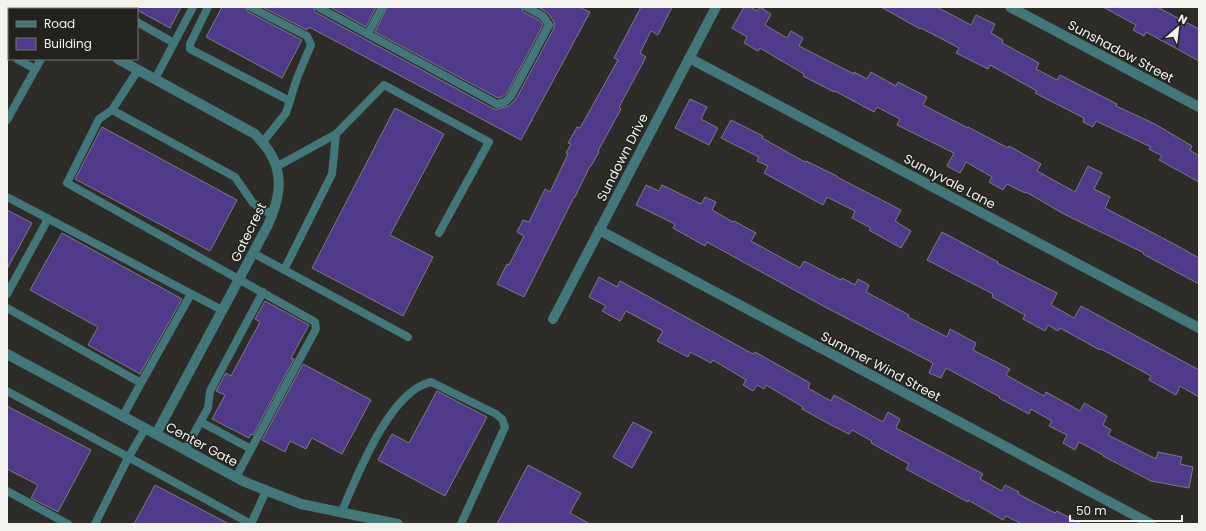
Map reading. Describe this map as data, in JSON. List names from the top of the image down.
{
  "streets": {
    "street": [
      "Sunshadow Street",
      "Sundown Drive",
      "Sunnyvale Lane",
      "Gatecrest",
      "Summer Wind Street",
      "Center Gate"
    ]
  },
  "crossings": [
    ["Sundown Drive", "Sunnyvale Lane"],
    ["Sundown Drive", "Summer Wind Street"],
    ["Gatecrest", "Center Gate"]
  ],
  "legend": ["Road", "Building"],
  "scale_bar": "50 m",
  "north": "top right"
}
